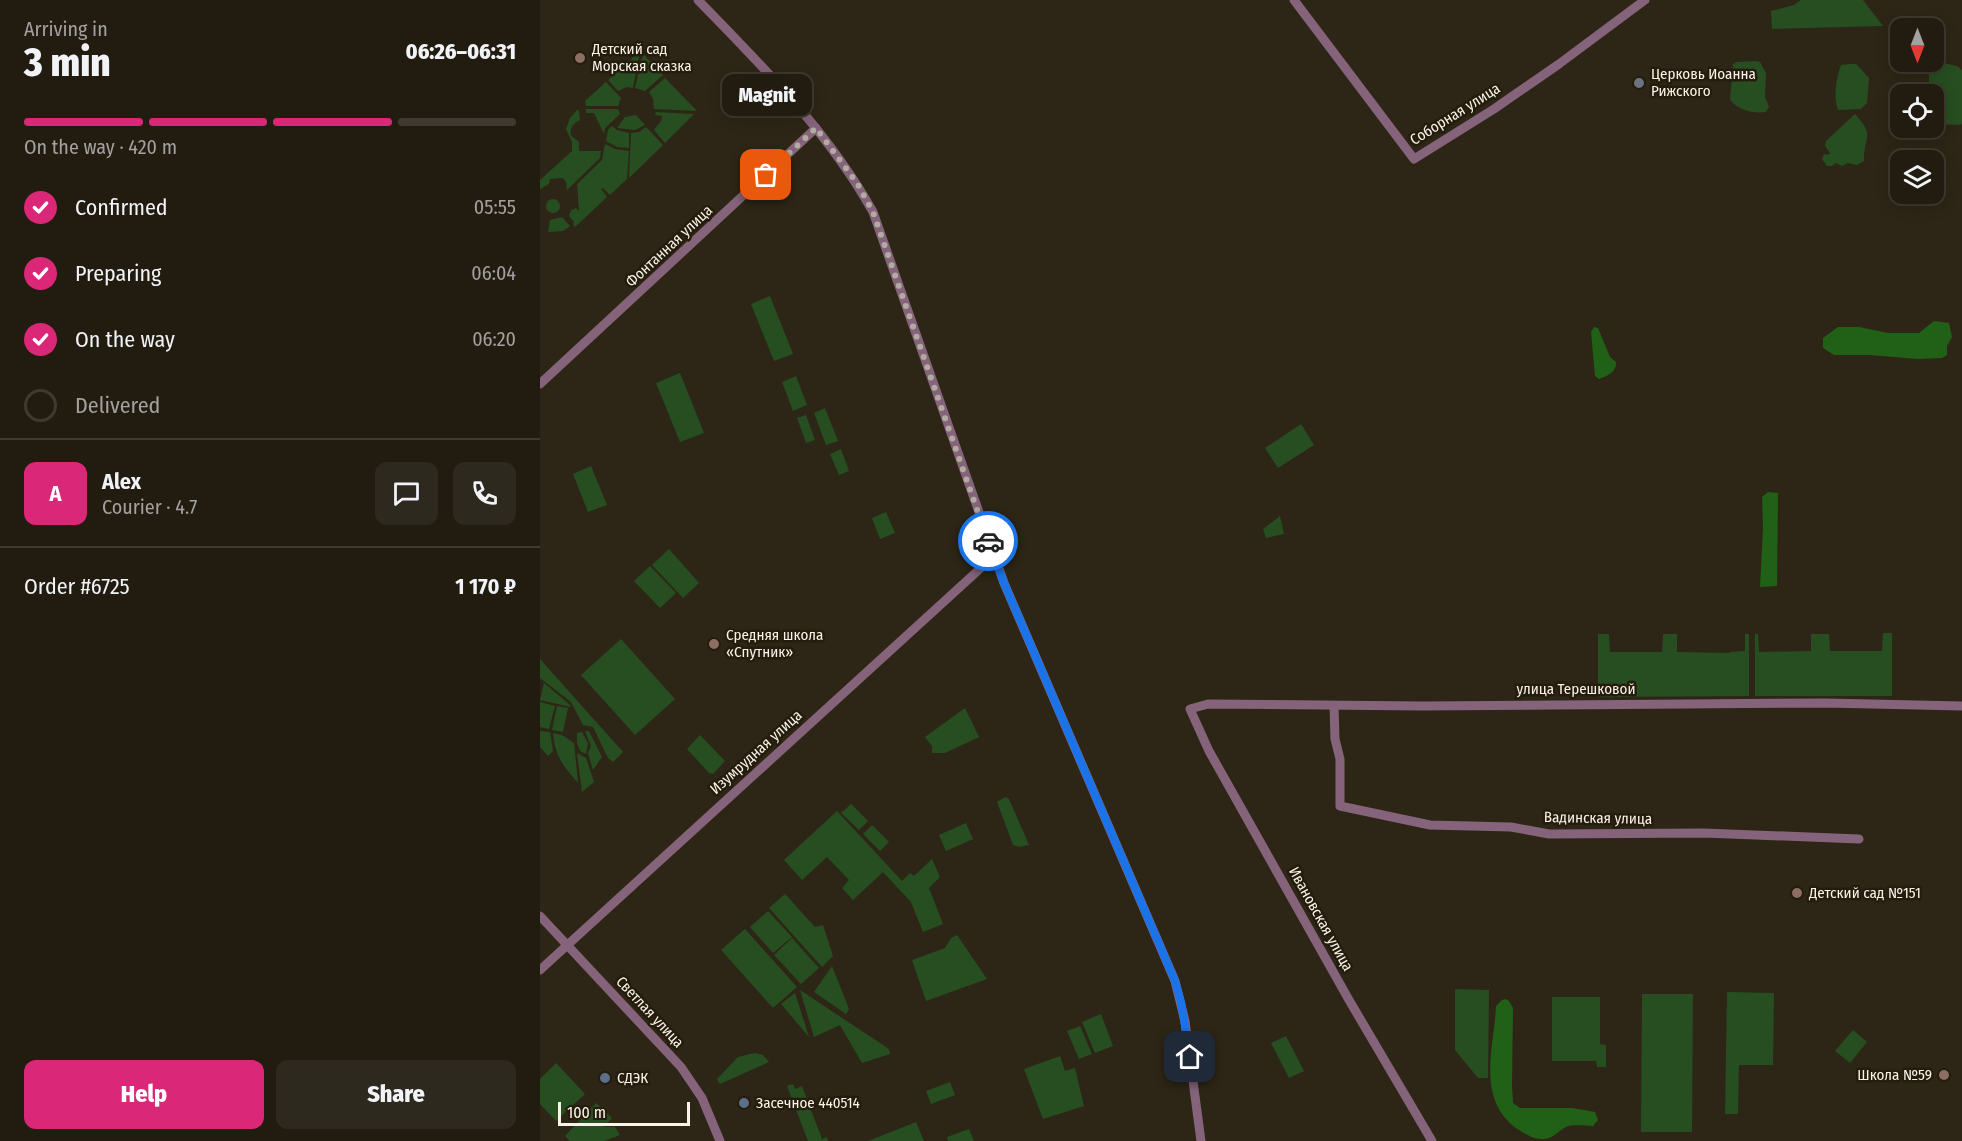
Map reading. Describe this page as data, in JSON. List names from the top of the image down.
{
  "streets": {
    "street": [
      "Соборная улица",
      "Фонтанная улица",
      "улица Терешковой",
      "Изумрудная улица",
      "Вадинская улица",
      "Ивановская улица",
      "Светлая улица"
    ]
  },
  "crossings": [
    ["улица Терешковой", "Вадинская улица"],
    ["улица Терешковой", "Ивановская улица"],
    ["Изумрудная улица", "Светлая улица"]
  ],
  "places": [
    "Детский сад Морская сказка",
    "Церковь Иоанна Рижского",
    "Magnit",
    "Средняя школа «Спутник»",
    "Детский сад №151",
    "Школа №59",
    "СДЭК",
    "Засечное 440514"
  ],
  "scale_bar": "100 m",
  "north": "bottom",
  "page": {
    "heading": ["3 min", "Arriving in", "06:26–06:31"],
    "panel": [
      "Alex",
      "Courier · 4.7",
      "Order #6725",
      "1 170 ₽"
    ],
    "bubble": "Magnit",
    "bar": "On the way · 420 m",
    "list": [
      ["Confirmed", "05:55"],
      ["Preparing", "06:04"],
      ["On the way", "06:20"],
      "Delivered"
    ],
    "round": "A",
    "buttons": ["Help", "Share"],
    "scale": "100 m"
  }
}
